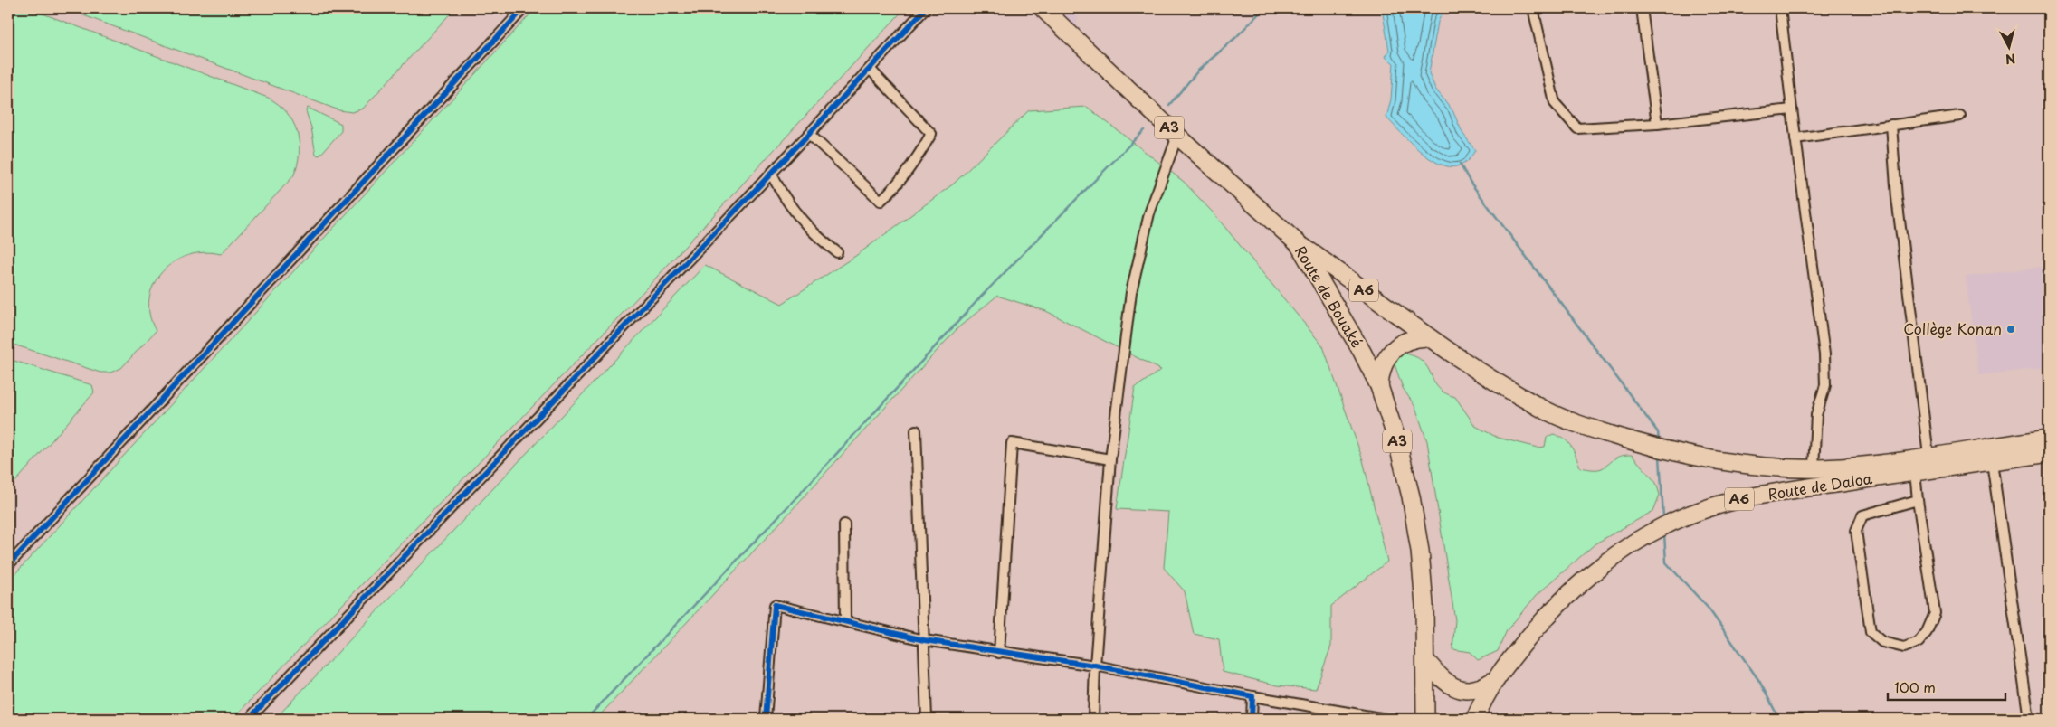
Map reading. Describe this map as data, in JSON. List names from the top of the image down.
{
  "streets": {
    "highway": [
      "A3",
      "A6",
      "Route de Bouaké",
      "Route de Daloa"
    ]
  },
  "crossings": [
    ["A3", "Route de Bouaké"],
    ["A6", "Route de Bouaké"],
    ["A6", "Route de Daloa"]
  ],
  "places": ["Collège Konan"],
  "scale_bar": "100 m",
  "north": "bottom"
}
